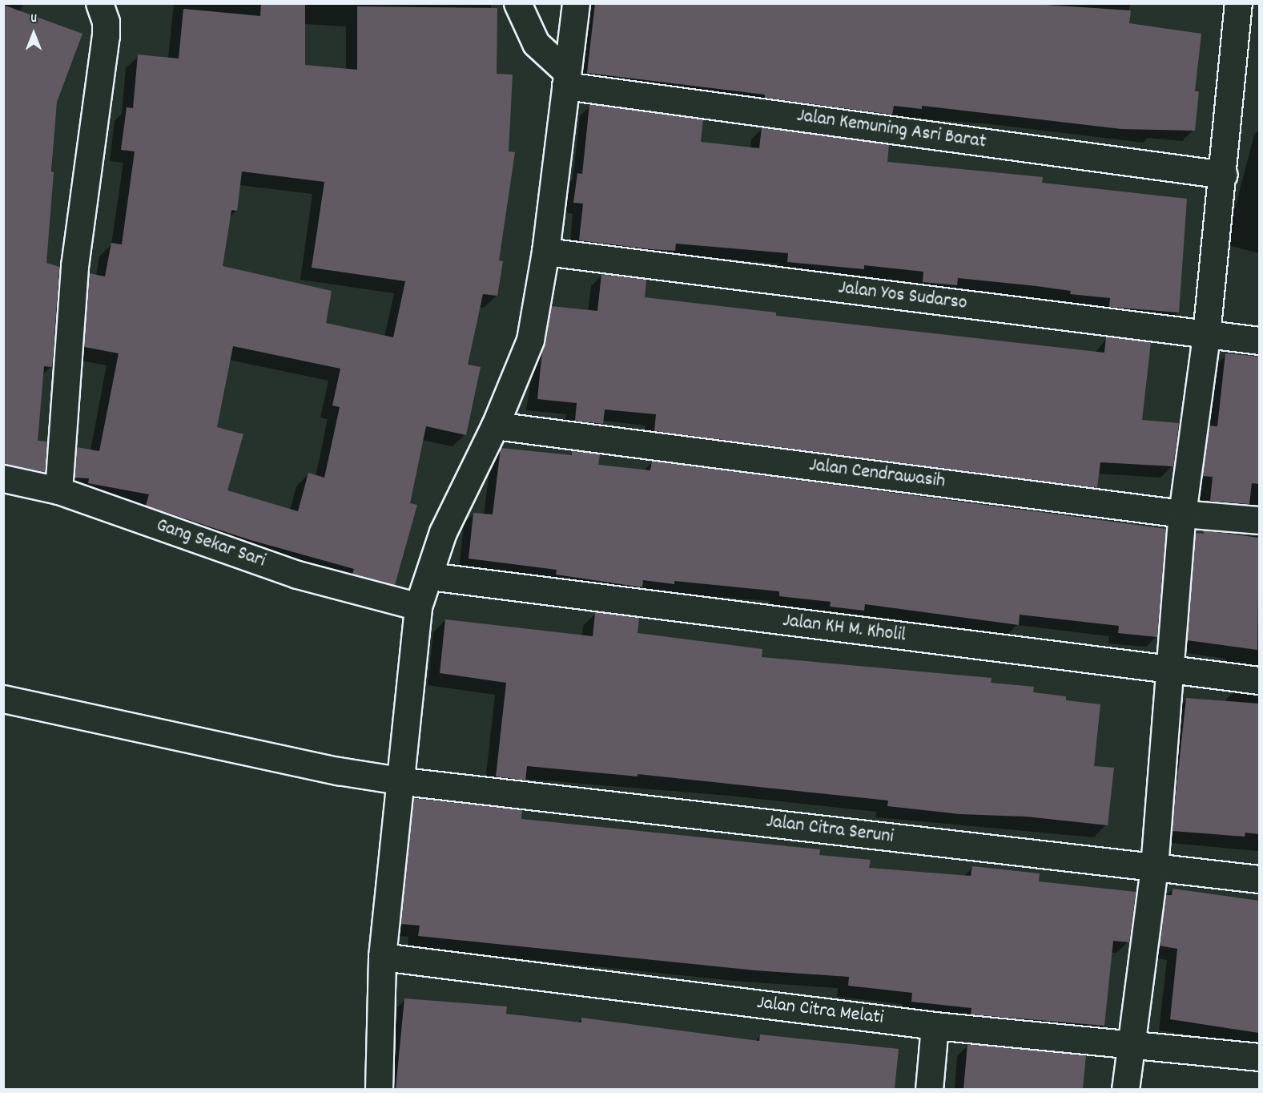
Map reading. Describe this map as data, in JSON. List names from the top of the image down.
{
  "streets": {
    "street": [
      "Jalan Kemuning Asri Barat",
      "Jalan Yos Sudarso",
      "Jalan Cendrawasih",
      "Gang Sekar Sari",
      "Jalan KH M. Kholil",
      "Jalan Citra Seruni",
      "Jalan Citra Melati"
    ]
  },
  "north": "top"
}
